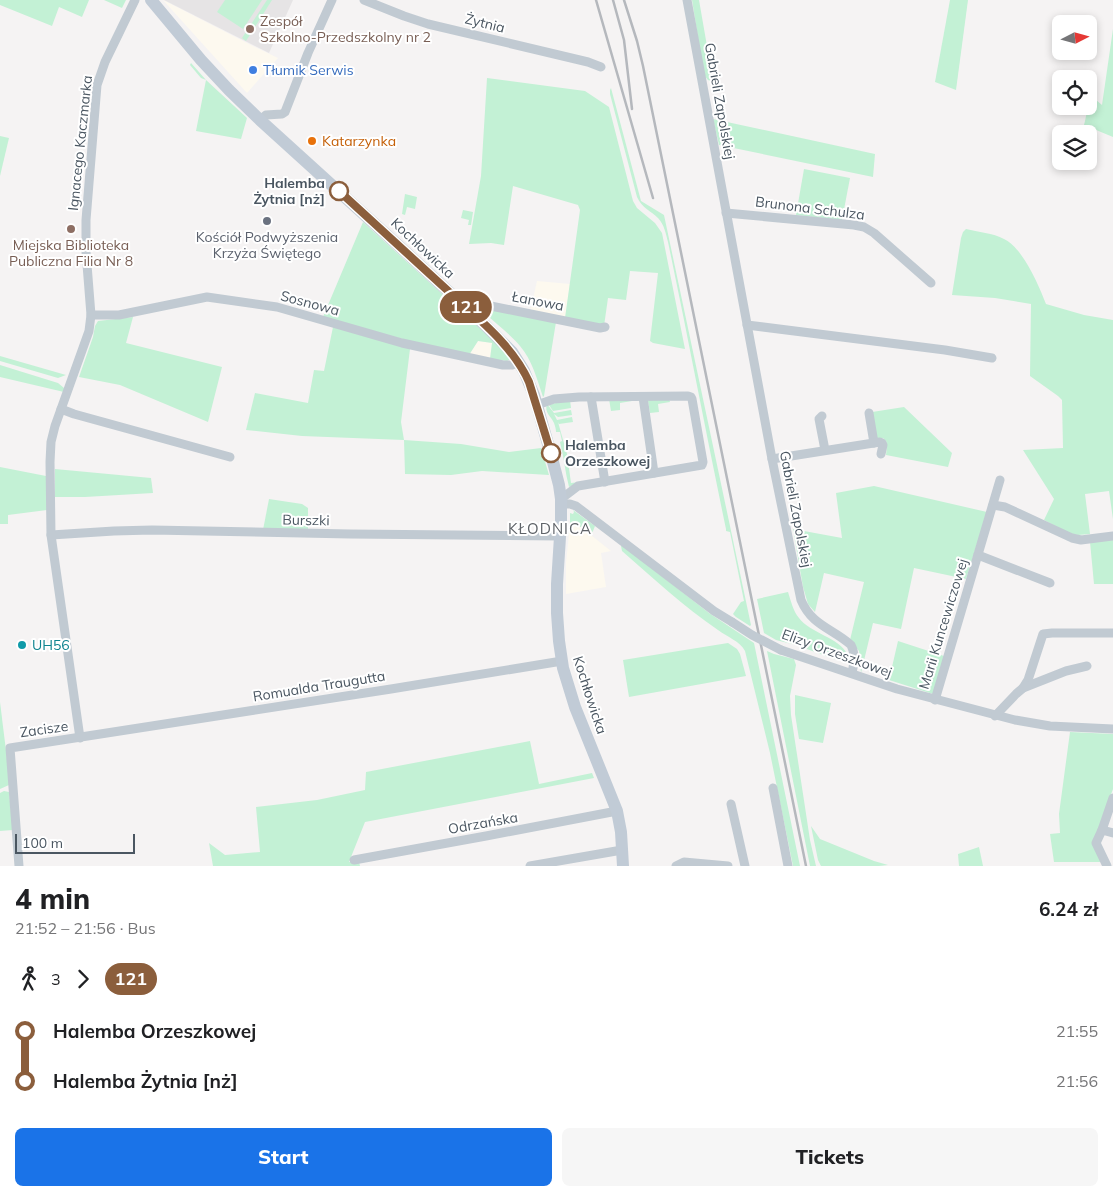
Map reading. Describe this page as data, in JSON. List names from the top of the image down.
{
  "streets": {
    "street": [
      "Żytnia",
      "Gabrieli Zapolskiej",
      "Ignacego Kaczmarka",
      "Brunona Schulza",
      "Kochłowicka",
      "Łanowa",
      "Sosnowa",
      "Burszki",
      "Marii Kuncewiczowej",
      "Elizy Orzeszkowej",
      "Romualda Traugutta",
      "Zacisze",
      "Odrzańska"
    ]
  },
  "crossings": [
    ["Gabrieli Zapolskiej", "Brunona Schulza"],
    ["Gabrieli Zapolskiej", "Elizy Orzeszkowej"],
    ["Ignacego Kaczmarka", "Sosnowa"],
    ["Ignacego Kaczmarka", "Burszki"],
    ["Ignacego Kaczmarka", "Romualda Traugutta"],
    ["Ignacego Kaczmarka", "Zacisze"],
    ["Kochłowicka", "Łanowa"],
    ["Kochłowicka", "Sosnowa"],
    ["Kochłowicka", "Burszki"],
    ["Kochłowicka", "Elizy Orzeszkowej"],
    ["Kochłowicka", "Romualda Traugutta"],
    ["Kochłowicka", "Odrzańska"],
    ["Marii Kuncewiczowej", "Elizy Orzeszkowej"],
    ["Romualda Traugutta", "Zacisze"]
  ],
  "districts": ["KŁODNICA"],
  "places": [
    "Zespół Szkolno-Przedszkolny nr 2",
    "Tłumik Serwis",
    "Katarzynka",
    "Halemba Żytnia [nż]",
    "Kościół Podwyższenia Krzyża Świętego",
    "Miejska Biblioteka Publiczna Filia Nr 8",
    "Halemba Orzeszkowej",
    "UH56"
  ],
  "lines": ["bus line 121"],
  "scale_bar": "100 m",
  "north": "right",
  "page": {
    "on_map": "121",
    "scale": "100 m",
    "heading": ["4 min", "21:52 – 21:56 · Bus", "6.24 zł"],
    "legs": ["3", "121"],
    "list": [
      {
        "name": "Halemba Orzeszkowej",
        "value": "21:55"
      },
      {
        "name": "Halemba Żytnia [nż]",
        "value": "21:56"
      }
    ],
    "buttons": ["Start", "Tickets"]
  }
}
